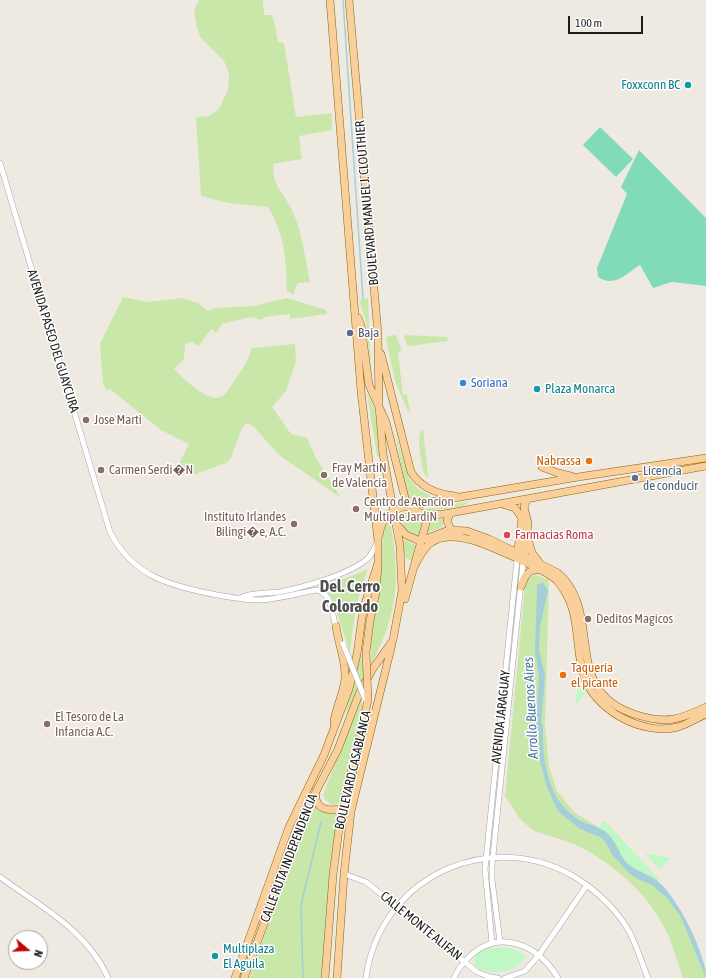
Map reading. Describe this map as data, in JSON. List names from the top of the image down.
{
  "streets": {
    "main road": [
      "BOULEVARD MANUEL J. CLOUTHIER",
      "AVENIDA JARAGUAY",
      "BOULEVARD CASABLANCA",
      "CALLE RUTA INDEPENDENCIA"
    ],
    "street": ["AVENIDA PASEO DEL GUAYCURA", "CALLE MONTE ALIFAN"]
  },
  "crossings": [
    ["BOULEVARD MANUEL J. CLOUTHIER", "AVENIDA PASEO DEL GUAYCURA"],
    ["BOULEVARD MANUEL J. CLOUTHIER", "BOULEVARD CASABLANCA"],
    ["BOULEVARD MANUEL J. CLOUTHIER", "CALLE RUTA INDEPENDENCIA"],
    ["AVENIDA PASEO DEL GUAYCURA", "BOULEVARD CASABLANCA"],
    ["BOULEVARD CASABLANCA", "CALLE RUTA INDEPENDENCIA"],
    ["BOULEVARD CASABLANCA", "CALLE MONTE ALIFAN"]
  ],
  "districts": ["Del. Cerro Colorado"],
  "water": ["Arrollo Buenos Aires"],
  "places": [
    "Foxxconn BC",
    "Baja",
    "Soriana",
    "Plaza Monarca",
    "Jose Marti",
    "Nabrassa",
    "Carmen Serdi�N",
    "Fray MartiN de Valencia",
    "Licencia de conducir",
    "Centro de Atencion Multiple JardiN",
    "Instituto Irlandes Bilingi�e, A.C.",
    "Farmacias Roma",
    "Deditos Magicos",
    "Taquería el picante",
    "El Tesoro de La Infancia A.C.",
    "Multiplaza El Aguila"
  ],
  "scale_bar": "100 m",
  "north": "right"
}
